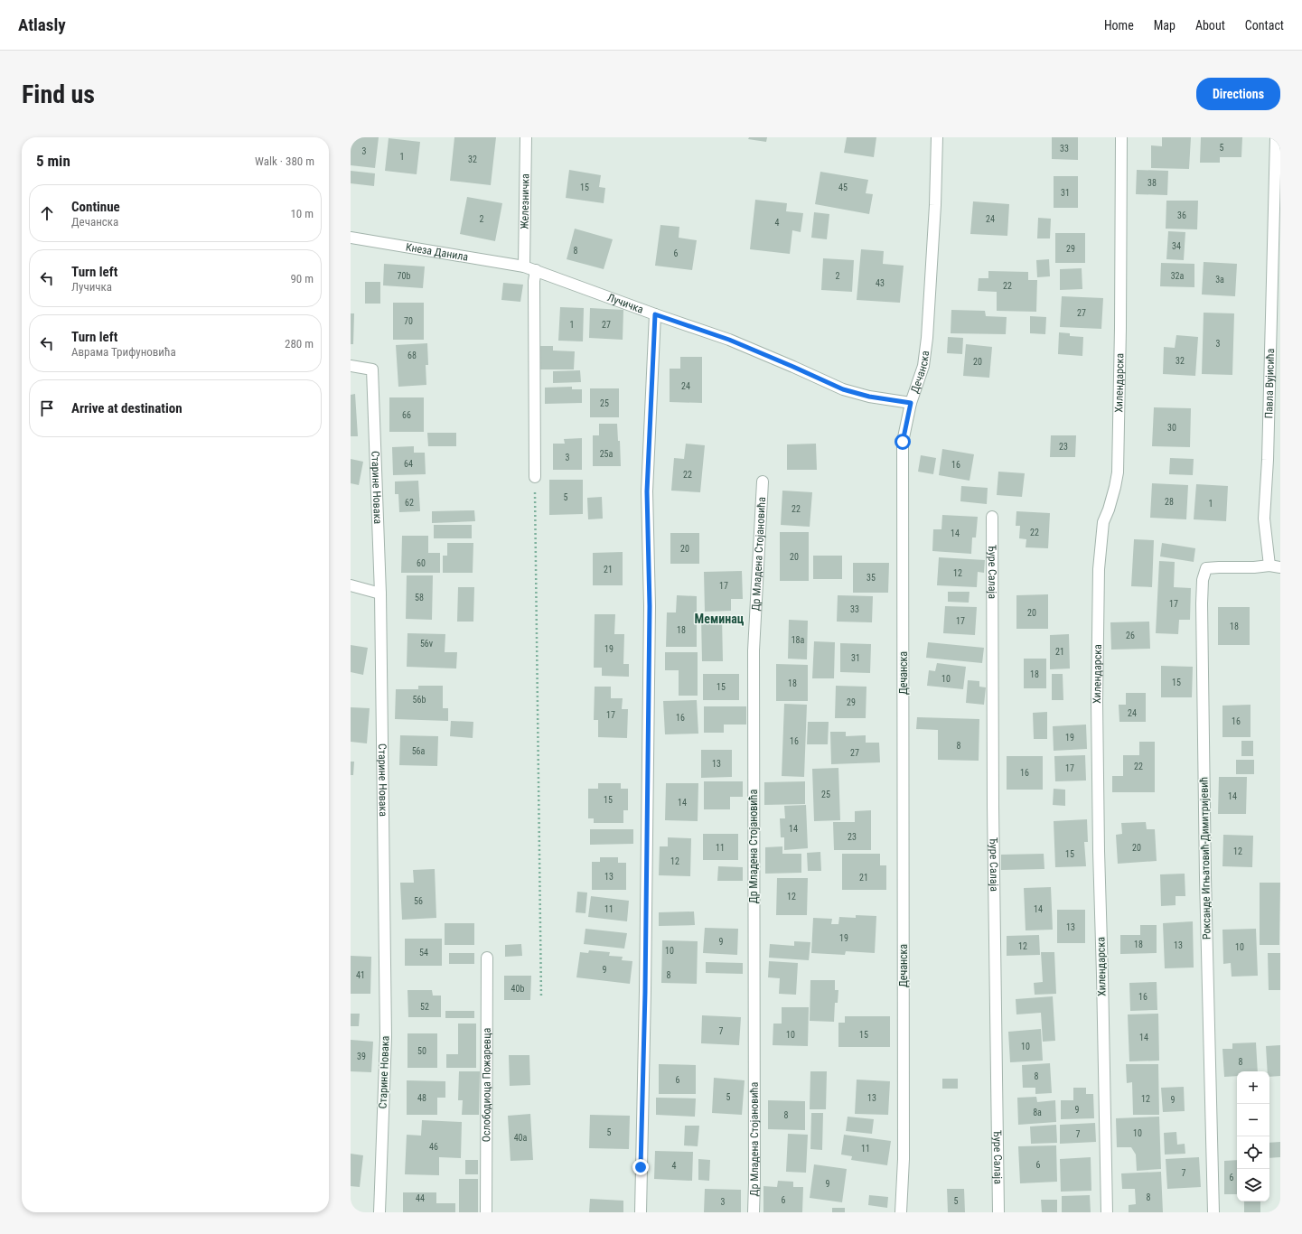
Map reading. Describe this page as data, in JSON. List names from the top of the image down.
{
  "streets": {
    "street": [
      "Железничка",
      "Кнеза Данила",
      "Лучичка",
      "Дечанска",
      "Хилендарска",
      "Павла Вујисића",
      "Старине Новака",
      "Др Младена Стојановића",
      "Ђуре Салаја",
      "Роксанде Игњатовић-Димитријевић",
      "Ослободиоца Пожаревца"
    ]
  },
  "crossings": [
    ["Железничка", "Кнеза Данила"],
    ["Железничка", "Лучичка"],
    ["Кнеза Данила", "Лучичка"],
    ["Лучичка", "Дечанска"],
    ["Павла Вујисића", "Роксанде Игњатовић-Димитријевић"]
  ],
  "districts": ["Меминац"],
  "house_numbers": [
    "5",
    "33",
    "3",
    "1",
    "32",
    "38",
    "15",
    "45",
    "31",
    "36",
    "2",
    "24",
    "4",
    "34",
    "29",
    "8",
    "6",
    "70b",
    "2",
    "32a",
    "3a",
    "43",
    "22",
    "27",
    "70",
    "1",
    "27",
    "3",
    "68",
    "32",
    "20",
    "24",
    "25",
    "66",
    "30",
    "23",
    "25a",
    "3",
    "64",
    "16",
    "22",
    "5",
    "28",
    "62",
    "1",
    "22",
    "22",
    "14",
    "20",
    "20",
    "60",
    "21",
    "12",
    "35",
    "17",
    "58",
    "17",
    "33",
    "20",
    "17",
    "18",
    "18",
    "26",
    "18a",
    "56v",
    "19",
    "21",
    "31",
    "18",
    "10",
    "15",
    "18",
    "15",
    "56b",
    "29",
    "24",
    "17",
    "16",
    "16",
    "19",
    "16",
    "8",
    "56a",
    "27",
    "13",
    "22",
    "17",
    "16",
    "25",
    "14",
    "15",
    "14",
    "14",
    "23",
    "11",
    "20",
    "12",
    "15",
    "12",
    "13",
    "21",
    "12",
    "56",
    "11",
    "14",
    "13",
    "19",
    "9",
    "18",
    "13",
    "12",
    "10",
    "10",
    "54",
    "9",
    "41",
    "8",
    "40b",
    "16",
    "52",
    "7",
    "10",
    "15",
    "14",
    "10",
    "50",
    "39",
    "8",
    "8",
    "6",
    "5",
    "48",
    "13",
    "12",
    "9",
    "9",
    "8a",
    "8",
    "5",
    "10",
    "7",
    "40a",
    "46",
    "11",
    "6",
    "4",
    "7",
    "6",
    "9",
    "8",
    "44",
    "6",
    "5",
    "3"
  ],
  "page": {
    "header": "Atlasly",
    "nav": [
      "Home",
      "Map",
      "About",
      "Contact"
    ],
    "buttons": "Directions",
    "title": "Find us",
    "heading": ["5 min", "Walk · 380 m"],
    "list": [
      ["Continue", "Дечанска", "10 m"],
      ["Turn left", "Лучичка", "90 m"],
      ["Turn left", "Аврама Трифуновића", "280 m"],
      "Arrive at destination"
    ],
    "map_buttons": ["+", "−"]
  }
}
